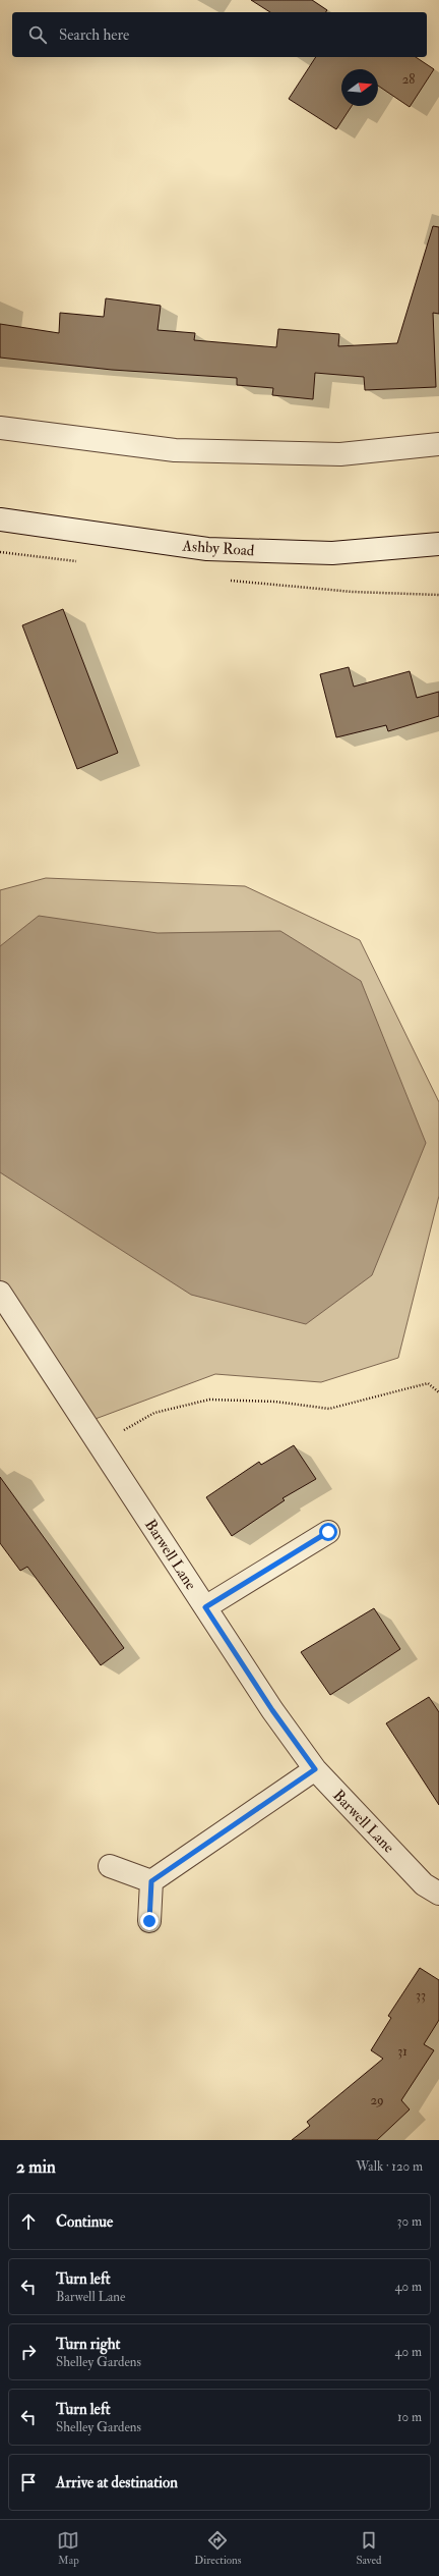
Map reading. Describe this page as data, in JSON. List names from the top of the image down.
{
  "streets": {
    "street": ["Ashby Road", "Barwell Lane"]
  },
  "house_numbers": [
    "28",
    "33",
    "31",
    "29"
  ],
  "north": "right",
  "page": {
    "search": "Search here",
    "heading": ["2 min", "Walk · 120 m"],
    "list": [
      ["Continue", "30 m"],
      ["Turn left", "Barwell Lane", "40 m"],
      ["Turn right", "Shelley Gardens", "40 m"],
      ["Turn left", "Shelley Gardens", "10 m"],
      "Arrive at destination"
    ],
    "nav": ["Map", "Directions", "Saved"]
  }
}
